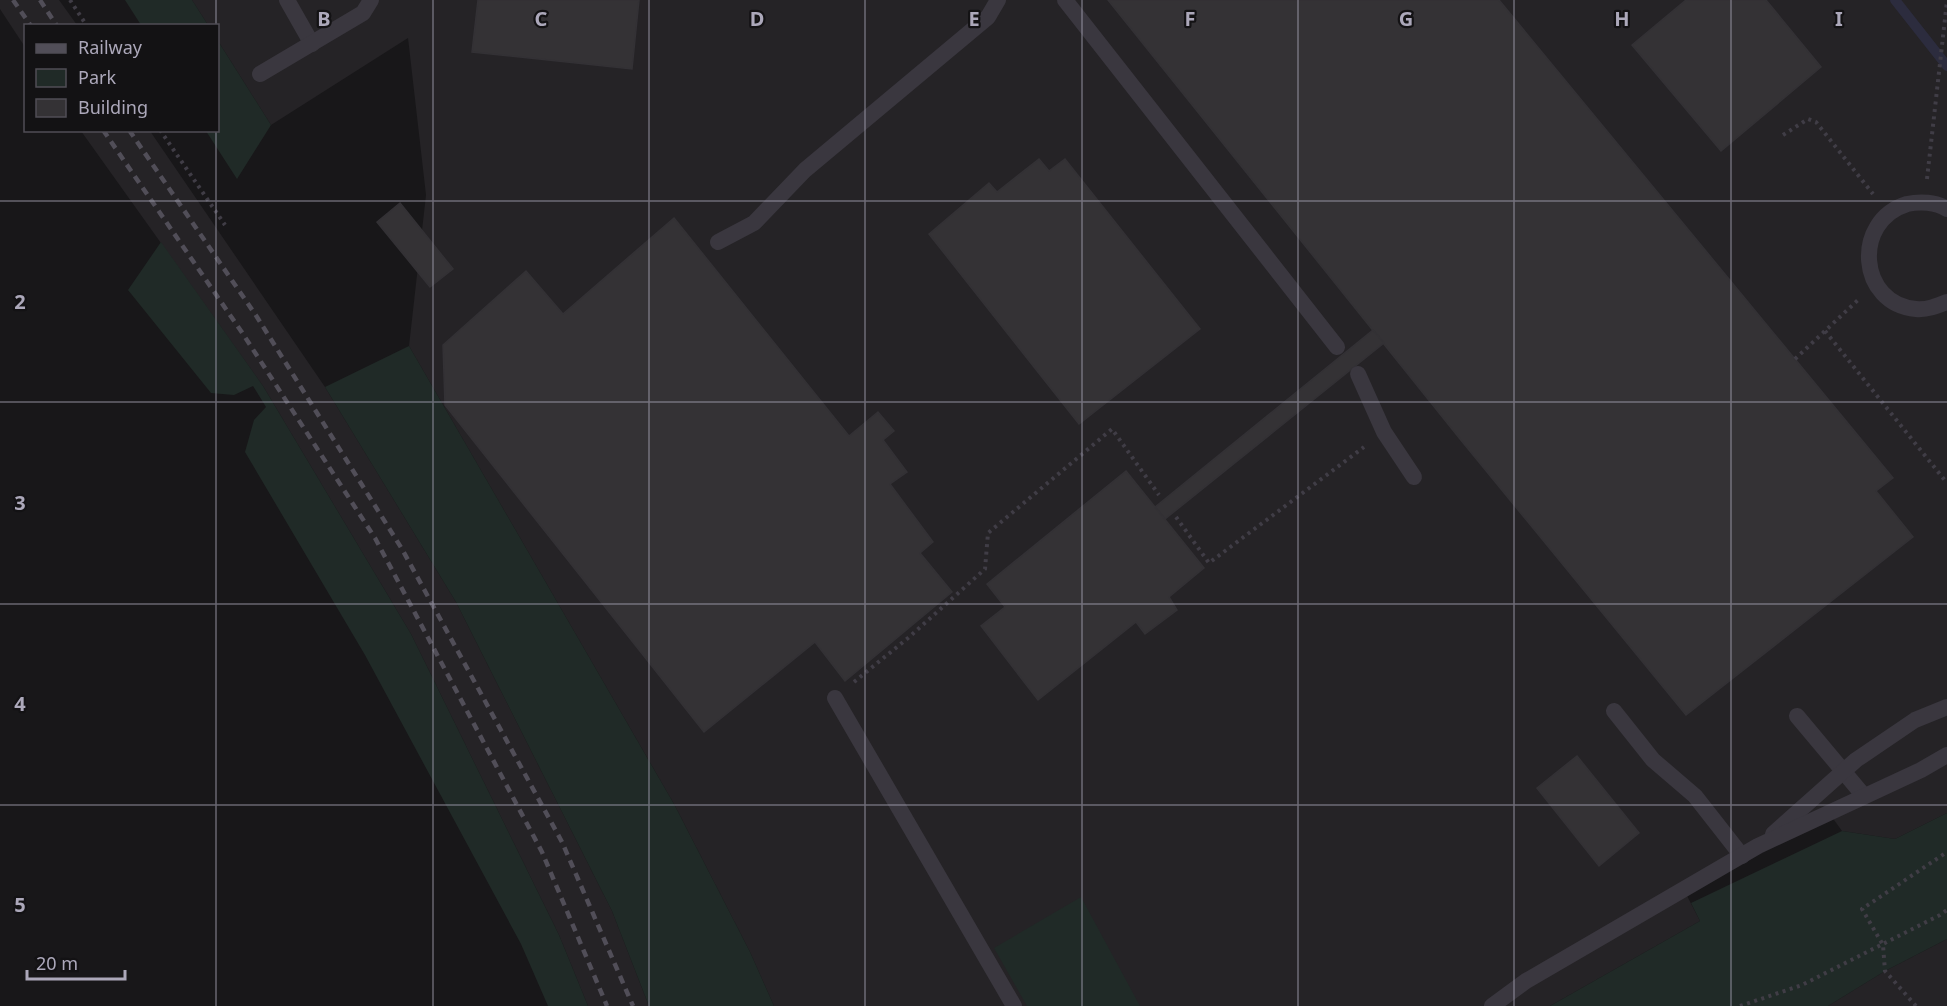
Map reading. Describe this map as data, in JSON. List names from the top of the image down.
{
  "legend": ["Railway", "Park", "Building"],
  "scale_bar": "20 m",
  "grid": {
    "columns": [
      "B",
      "C",
      "D",
      "E",
      "F",
      "G",
      "H",
      "I"
    ],
    "rows": [
      "2",
      "3",
      "4",
      "5"
    ]
  }
}
